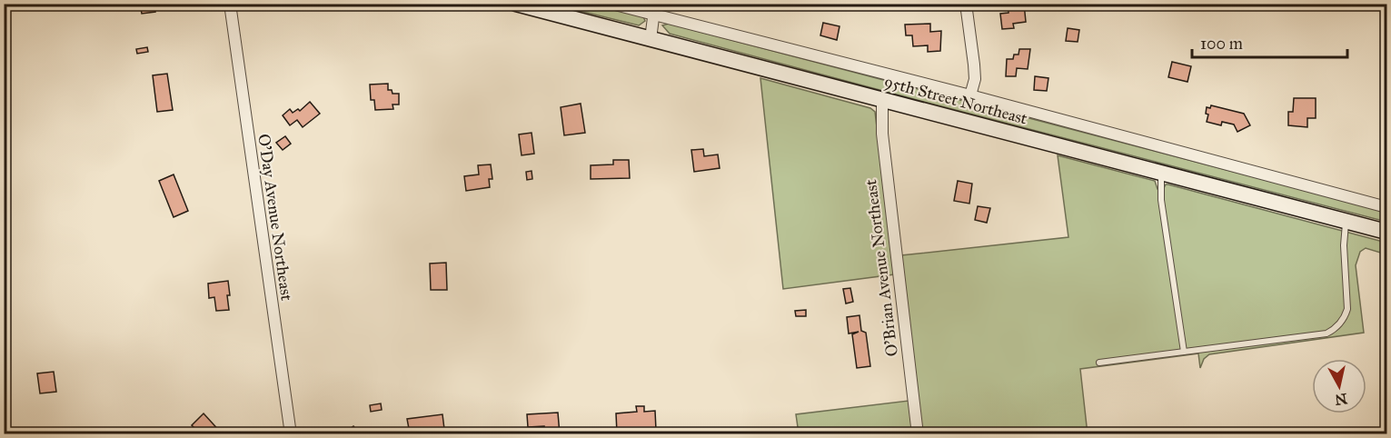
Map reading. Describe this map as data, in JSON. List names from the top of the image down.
{
  "streets": {
    "main road": ["95th Street Northeast"],
    "street": ["O'Day Avenue Northeast", "O'Brian Avenue Northeast"]
  },
  "crossings": [
    ["95th Street Northeast", "O'Brian Avenue Northeast"]
  ],
  "scale_bar": "100 m",
  "north": "bottom"
}
